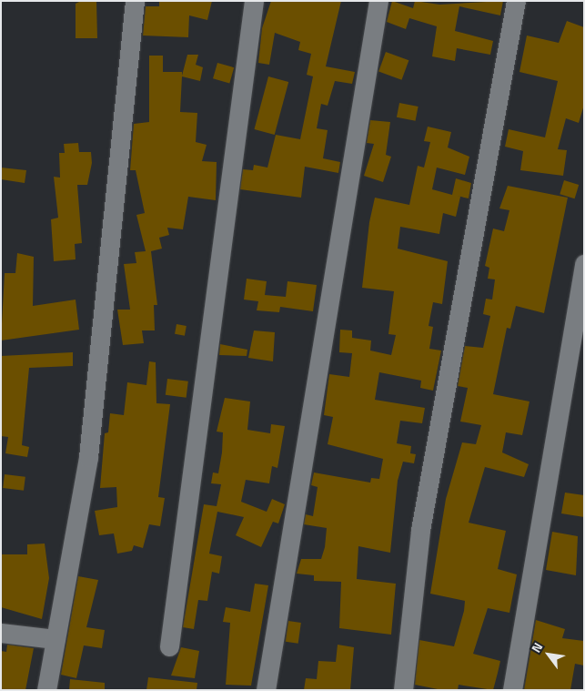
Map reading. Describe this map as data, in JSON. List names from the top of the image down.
{
  "north": "top left"
}
